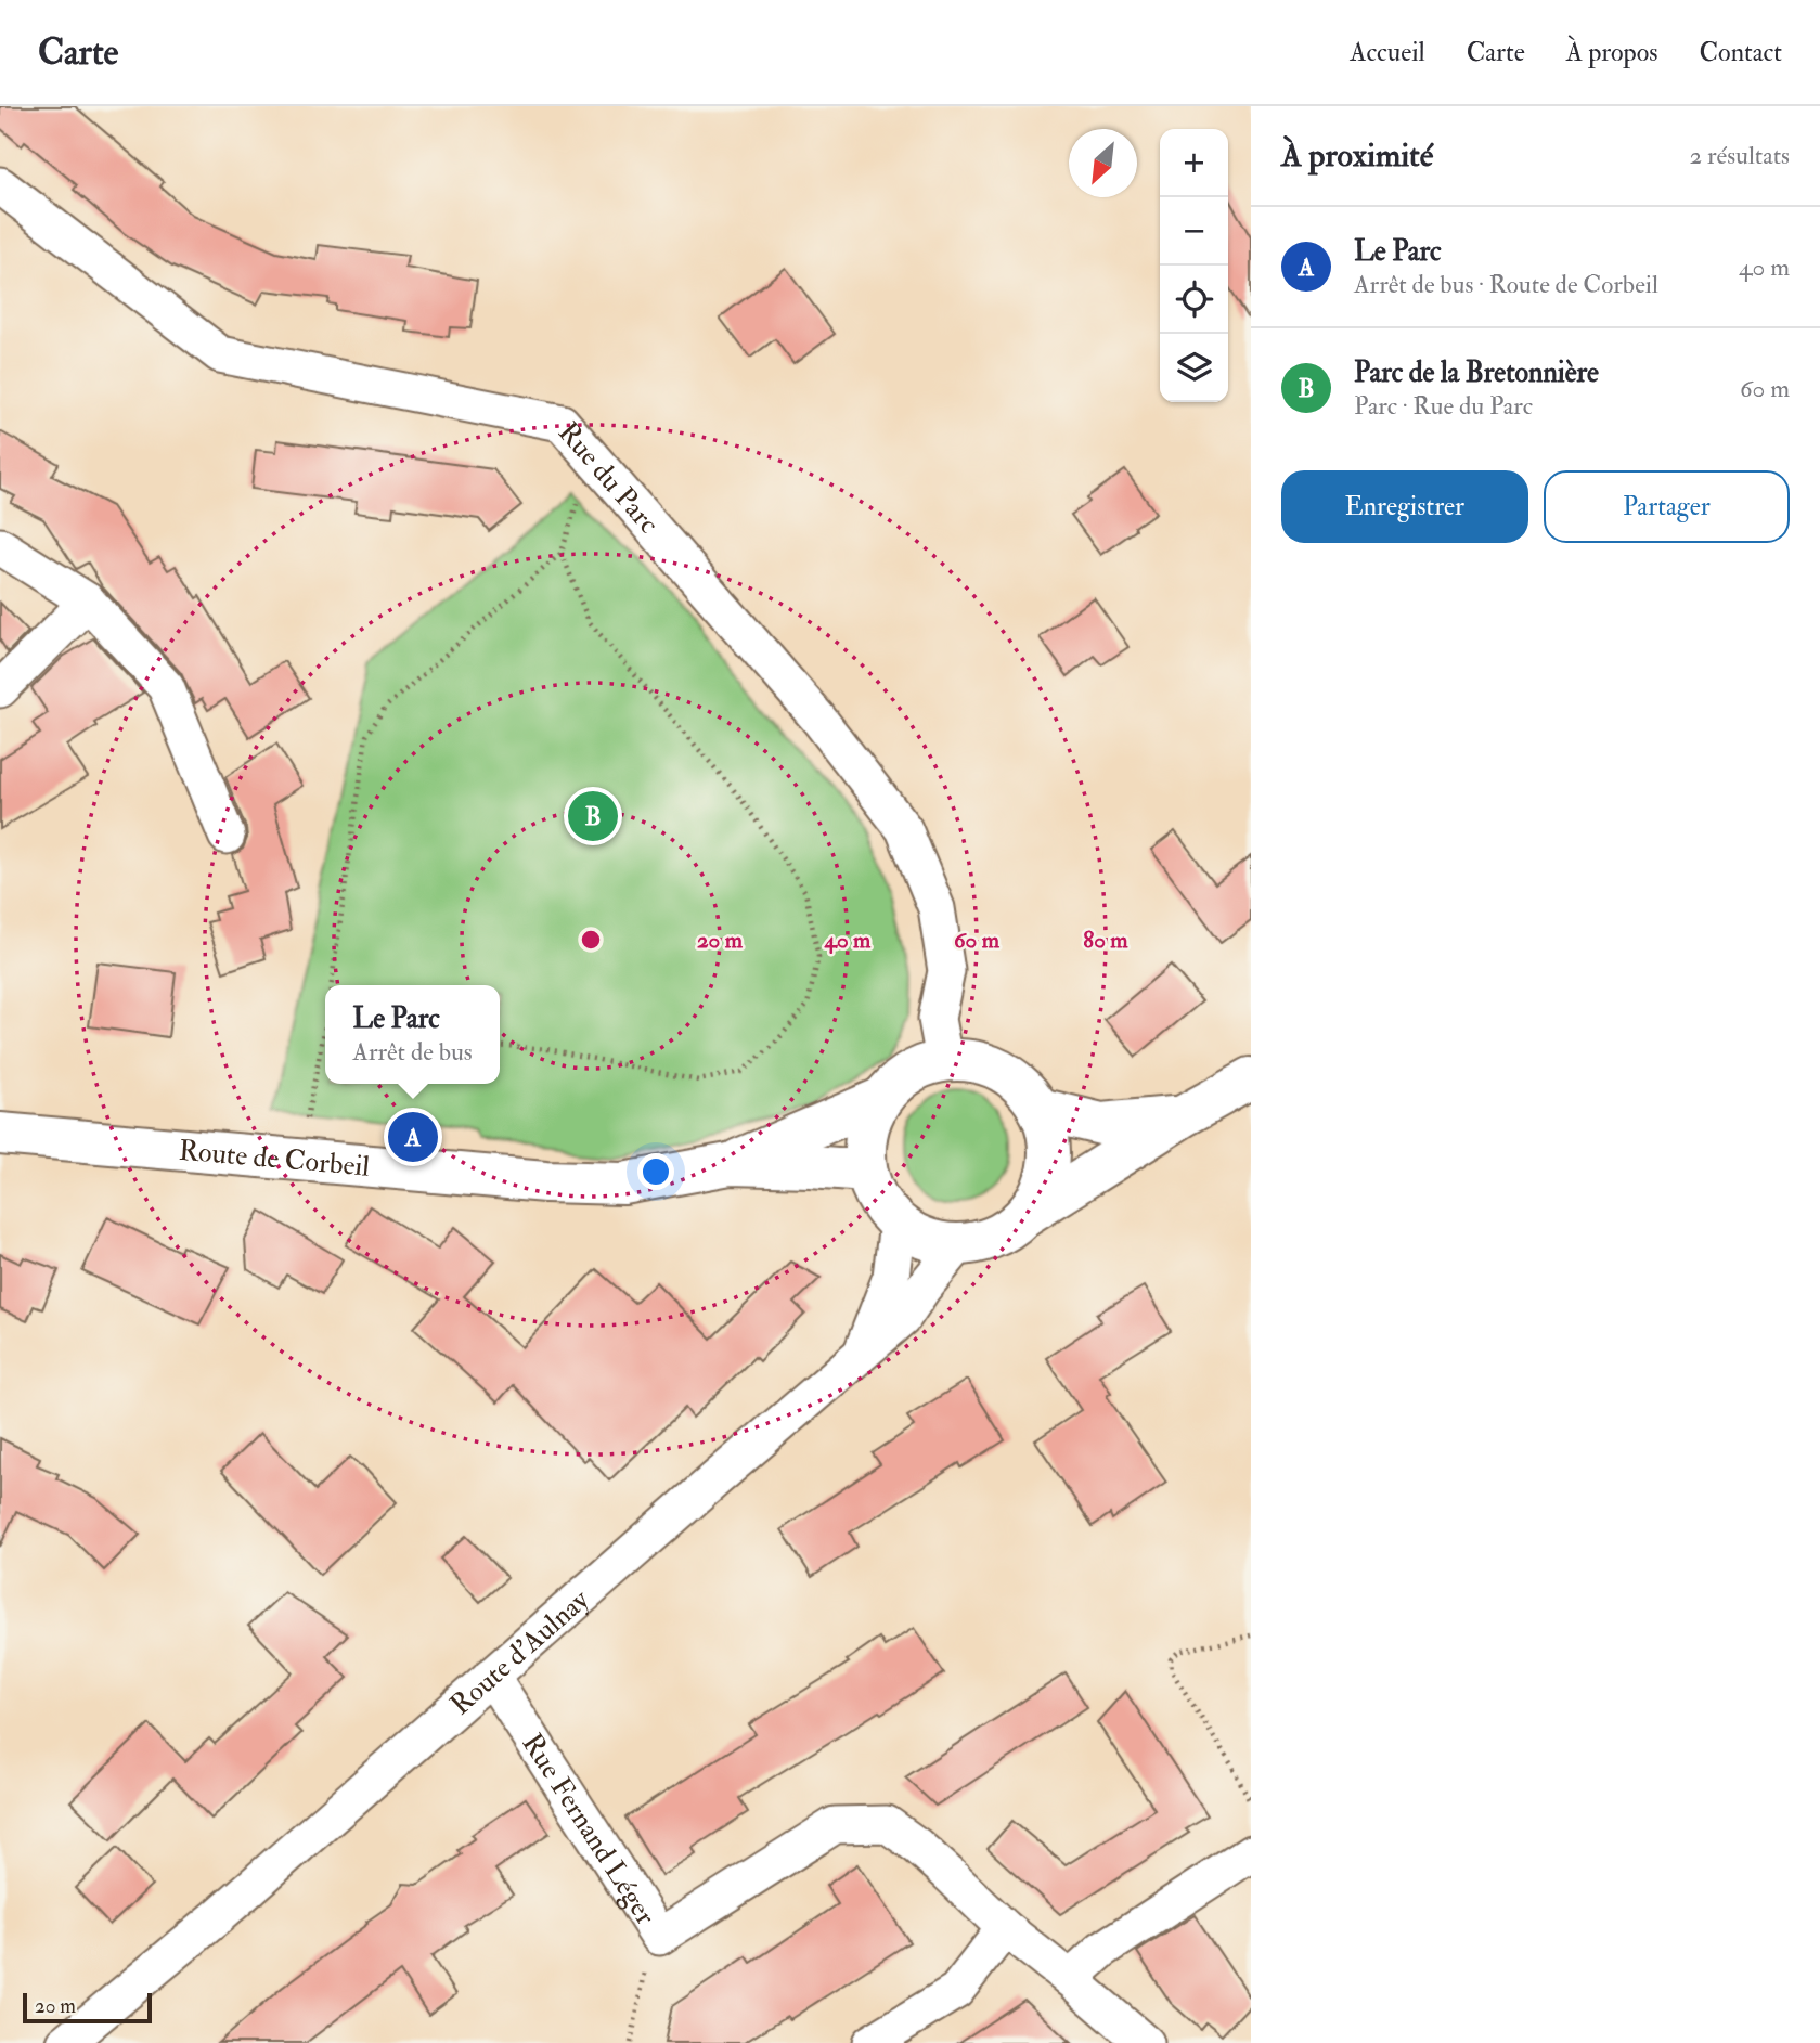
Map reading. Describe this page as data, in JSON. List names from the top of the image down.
{
  "streets": {
    "main road": ["Route de Corbeil"],
    "street": ["Rue du Parc", "Route d'Aulnay", "Rue Fernand Léger"]
  },
  "crossings": [
    ["Rue du Parc", "Route de Corbeil"],
    ["Rue du Parc", "Route d'Aulnay"],
    ["Route de Corbeil", "Route d'Aulnay"],
    ["Route d'Aulnay", "Rue Fernand Léger"]
  ],
  "scale_bar": "20 m",
  "north": "bottom left",
  "page": {
    "header": "Carte",
    "nav": [
      "Accueil",
      "Carte",
      "À propos",
      "Contact"
    ],
    "heading": ["À proximité", "2 résultats"],
    "map_buttons": ["+", "−"],
    "list": [
      {
        "mark": "A",
        "name": "Le Parc",
        "note": "Arrêt de bus · Route de Corbeil",
        "value": "40 m"
      },
      {
        "mark": "B",
        "name": "Parc de la Bretonnière",
        "note": "Parc · Rue du Parc",
        "value": "60 m"
      }
    ],
    "buttons": ["Enregistrer", "Partager"],
    "pins": ["B", "A"],
    "popup": ["Le Parc", "Arrêt de bus"],
    "scale": "20 m"
  },
  "rings": [
    "20 m",
    "40 m",
    "60 m",
    "80 m"
  ]
}
